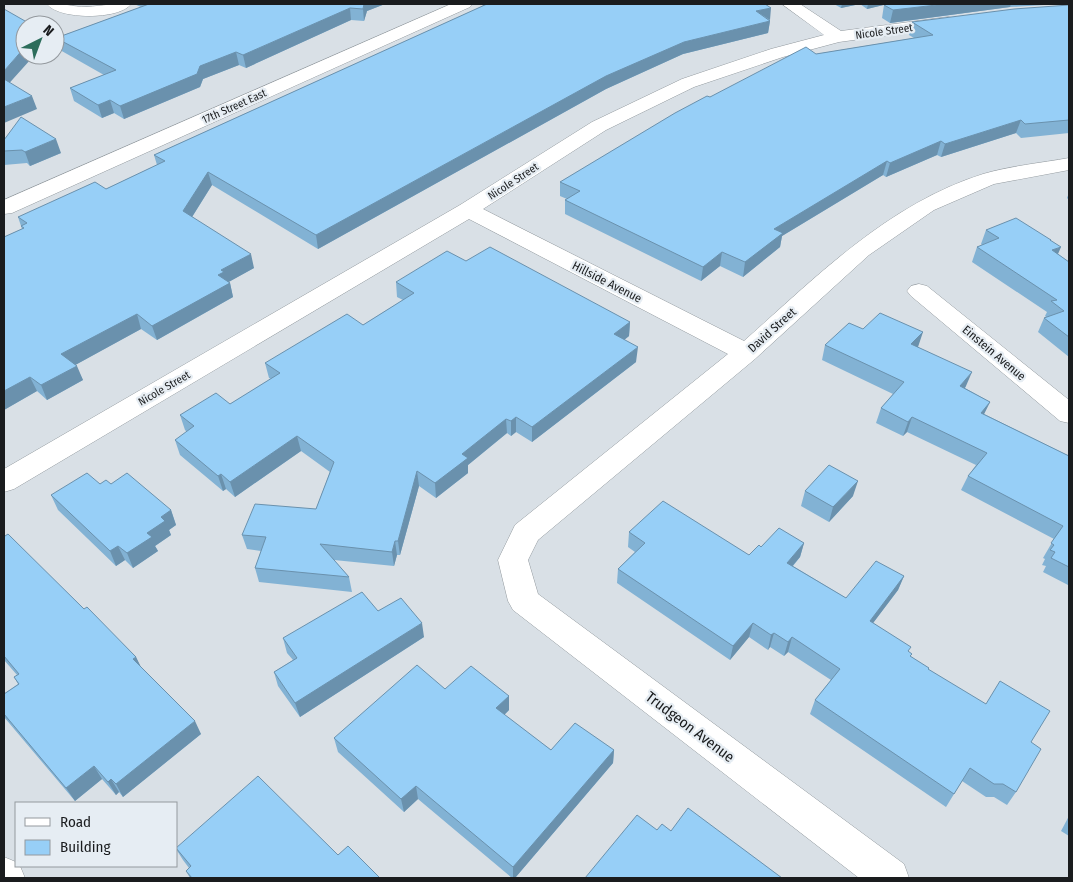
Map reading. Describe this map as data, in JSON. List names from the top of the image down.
{
  "streets": {
    "street": [
      "Nicole Street",
      "17th Street East",
      "Hillside Avenue",
      "David Street",
      "Einstein Avenue",
      "Trudgeon Avenue"
    ]
  },
  "crossings": [
    ["Nicole Street", "Hillside Avenue"],
    ["Hillside Avenue", "David Street"],
    ["David Street", "Trudgeon Avenue"]
  ],
  "legend": ["Road", "Building"],
  "north": "top right"
}
